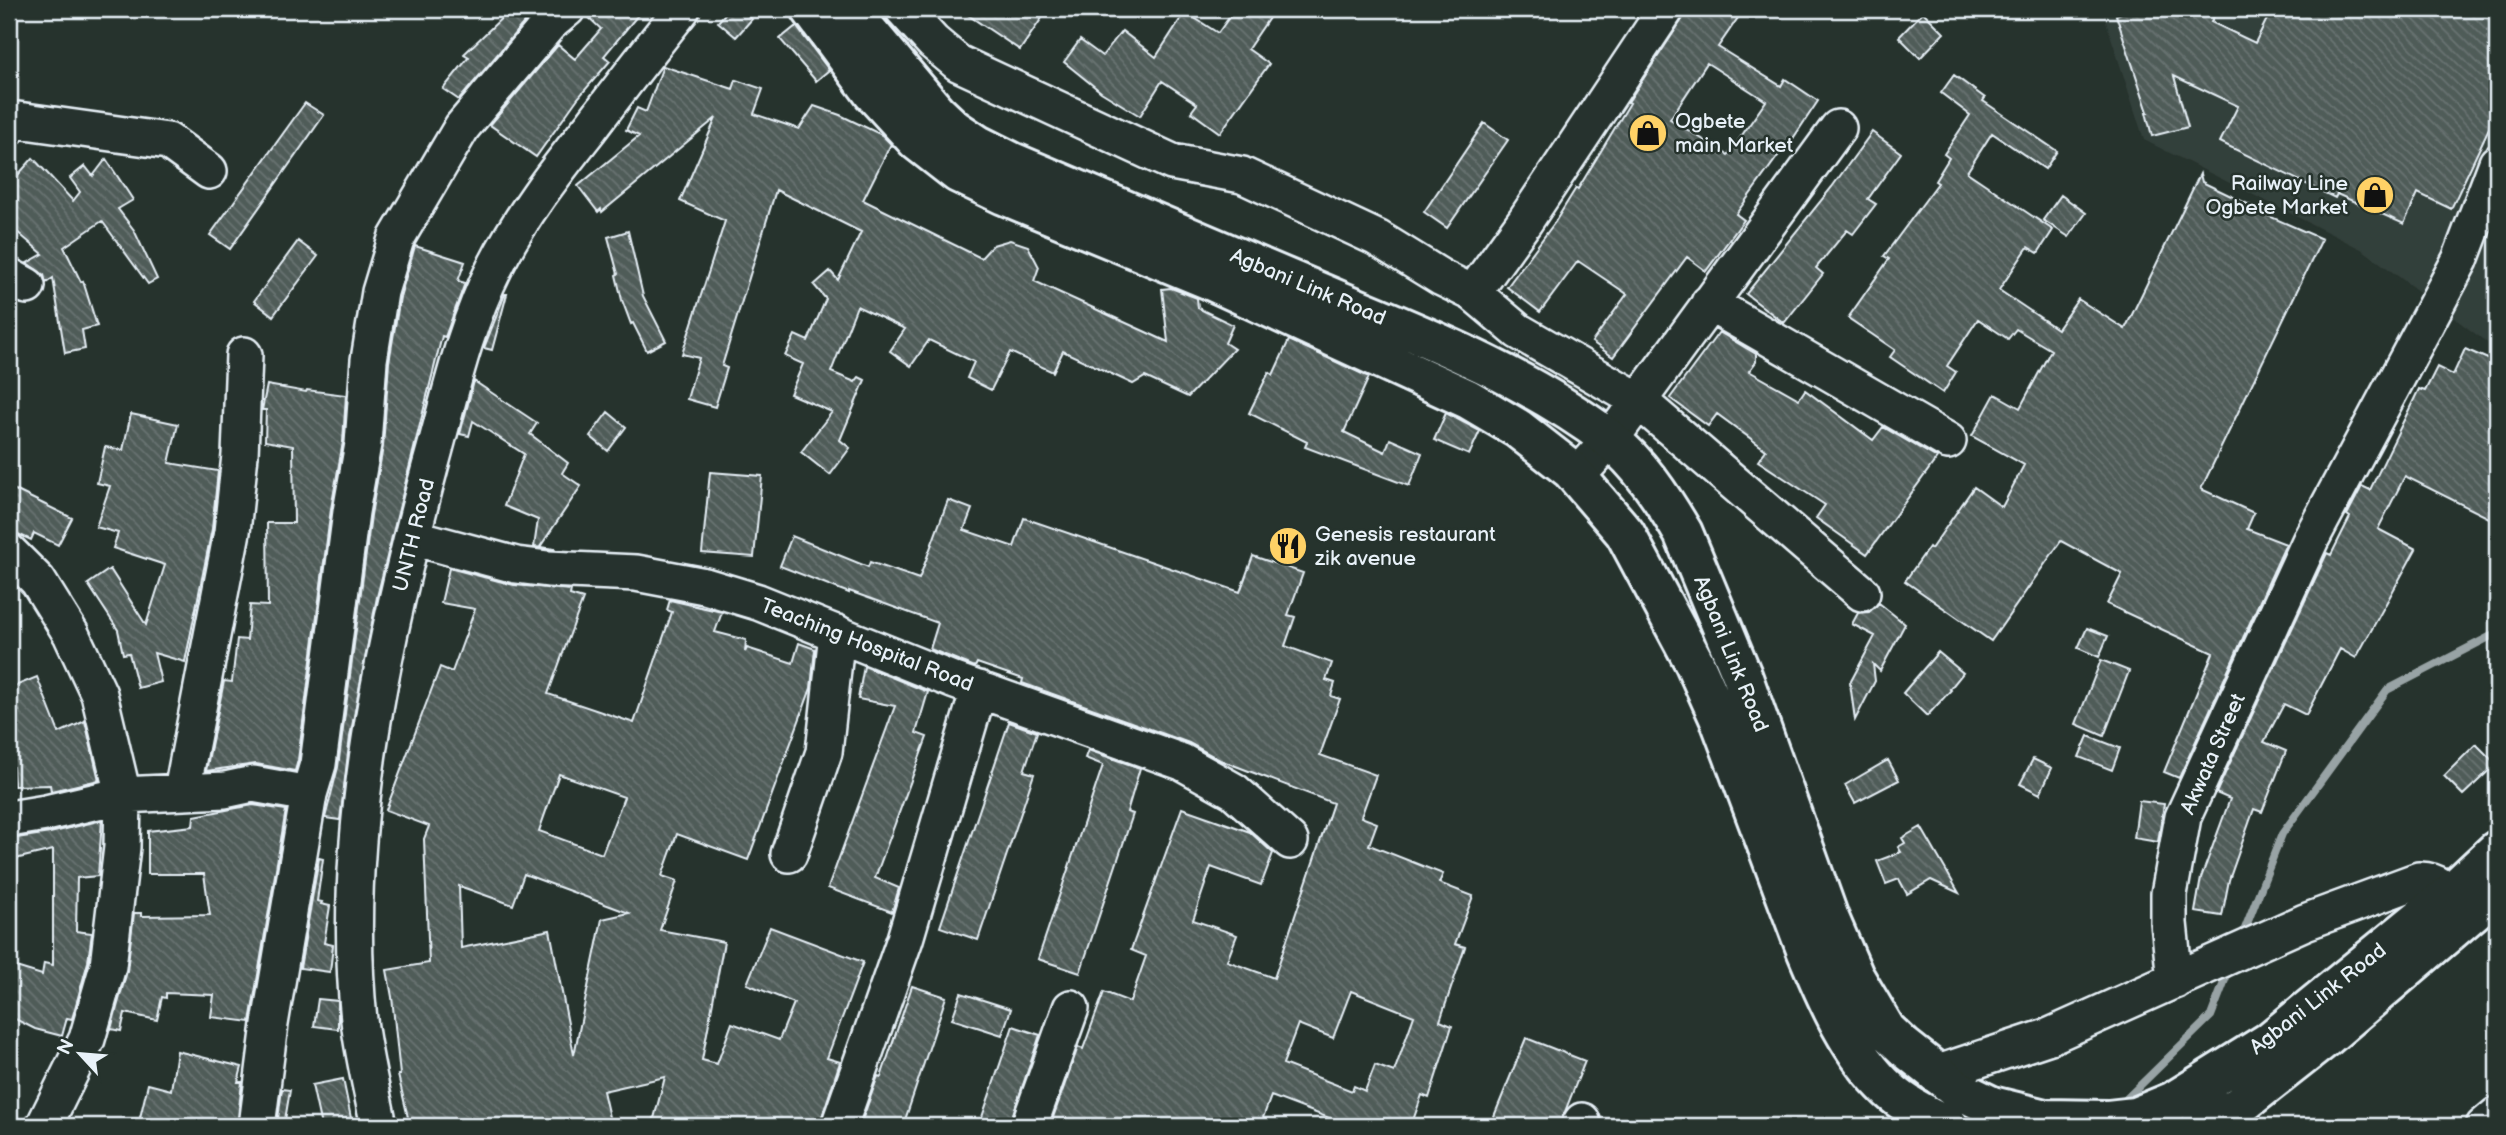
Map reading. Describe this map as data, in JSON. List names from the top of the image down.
{
  "streets": {
    "main road": ["Agbani Link Road"],
    "street": ["UNTH Road", "Teaching Hospital Road", "Akwata Street"]
  },
  "crossings": [
    ["UNTH Road", "Teaching Hospital Road"]
  ],
  "places": {
    "shop": ["Ogbete main Market", "Railway Line Ogbete Market"],
    "restaurant": ["Genesis restaurant zik avenue"]
  },
  "north": "top left"
}
